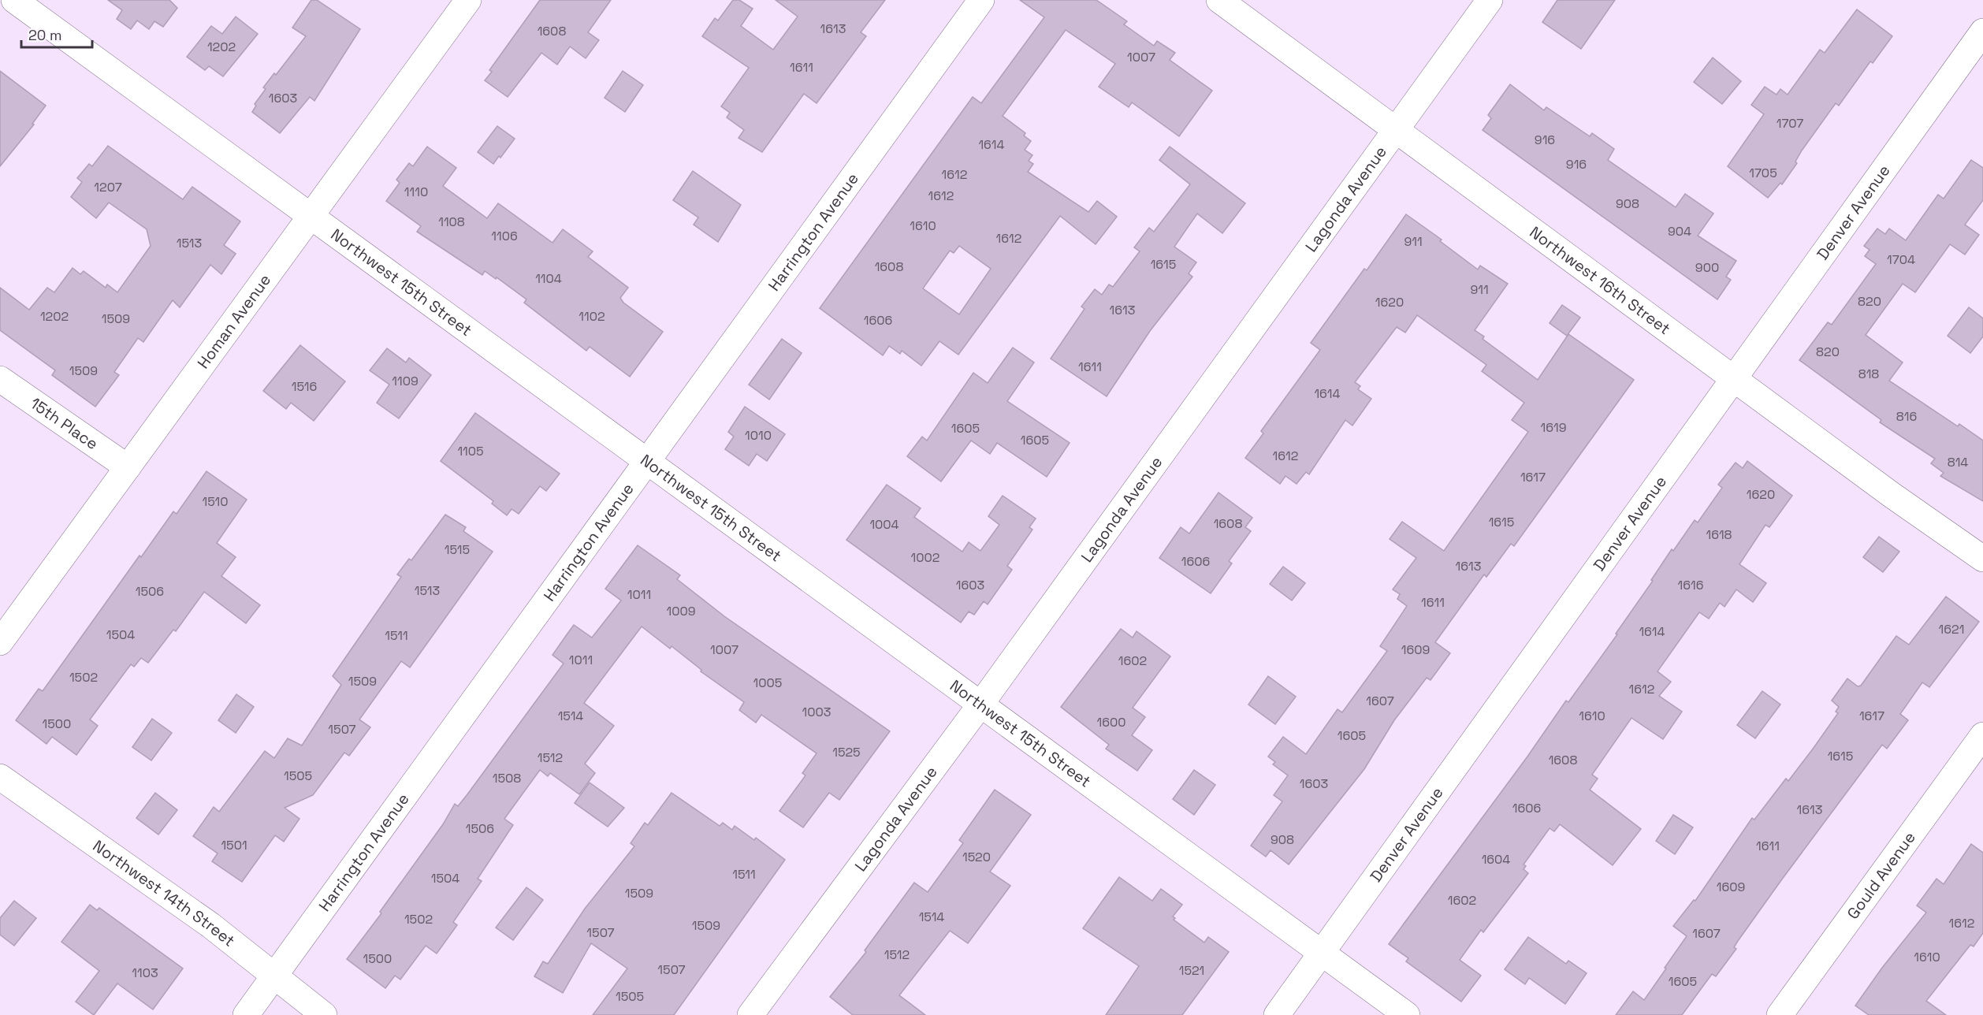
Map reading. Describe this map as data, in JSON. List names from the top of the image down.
{
  "streets": {
    "street": [
      "Lagonda Avenue",
      "Denver Avenue",
      "Harrington Avenue",
      "Northwest 16th Street",
      "Northwest 15th Street",
      "Homan Avenue",
      "15th Place",
      "Gould Avenue",
      "Northwest 14th Street"
    ]
  },
  "crossings": [
    ["Lagonda Avenue", "Northwest 16th Street"],
    ["Lagonda Avenue", "Northwest 15th Street"],
    ["Denver Avenue", "Northwest 16th Street"],
    ["Denver Avenue", "Northwest 15th Street"],
    ["Harrington Avenue", "Northwest 15th Street"],
    ["Harrington Avenue", "Northwest 14th Street"],
    ["Northwest 15th Street", "Homan Avenue"],
    ["Homan Avenue", "15th Place"]
  ],
  "house_numbers": [
    "1613",
    "1608",
    "1202",
    "1007",
    "1611",
    "1603",
    "1707",
    "916",
    "1614",
    "916",
    "1705",
    "1612",
    "1207",
    "1110",
    "1612",
    "908",
    "1108",
    "1610",
    "904",
    "1106",
    "1612",
    "911",
    "1513",
    "1704",
    "1615",
    "1608",
    "900",
    "1104",
    "911",
    "820",
    "1620",
    "1613",
    "1202",
    "1102",
    "1509",
    "1606",
    "820",
    "1611",
    "1509",
    "818",
    "1109",
    "1516",
    "1614",
    "816",
    "1619",
    "1605",
    "1010",
    "1605",
    "1105",
    "1612",
    "814",
    "1617",
    "1620",
    "1510",
    "1615",
    "1608",
    "1004",
    "1618",
    "1515",
    "1002",
    "1606",
    "1613",
    "1603",
    "1616",
    "1513",
    "1506",
    "1011",
    "1611",
    "1009",
    "1621",
    "1614",
    "1504",
    "1511",
    "1007",
    "1609",
    "1011",
    "1602",
    "1502",
    "1509",
    "1005",
    "1612",
    "1607",
    "1003",
    "1514",
    "1610",
    "1617",
    "1600",
    "1500",
    "1507",
    "1605",
    "1525",
    "1615",
    "1512",
    "1608",
    "1505",
    "1508",
    "1603",
    "1606",
    "1613",
    "1506",
    "908",
    "1501",
    "1611",
    "1520",
    "1604",
    "1511",
    "1504",
    "1609",
    "1509",
    "1602",
    "1514",
    "1502",
    "1612",
    "1509",
    "1507",
    "1607",
    "1512",
    "1610",
    "1500",
    "1507",
    "1521",
    "1103",
    "1605",
    "1505"
  ],
  "scale_bar": "20 m"
}
